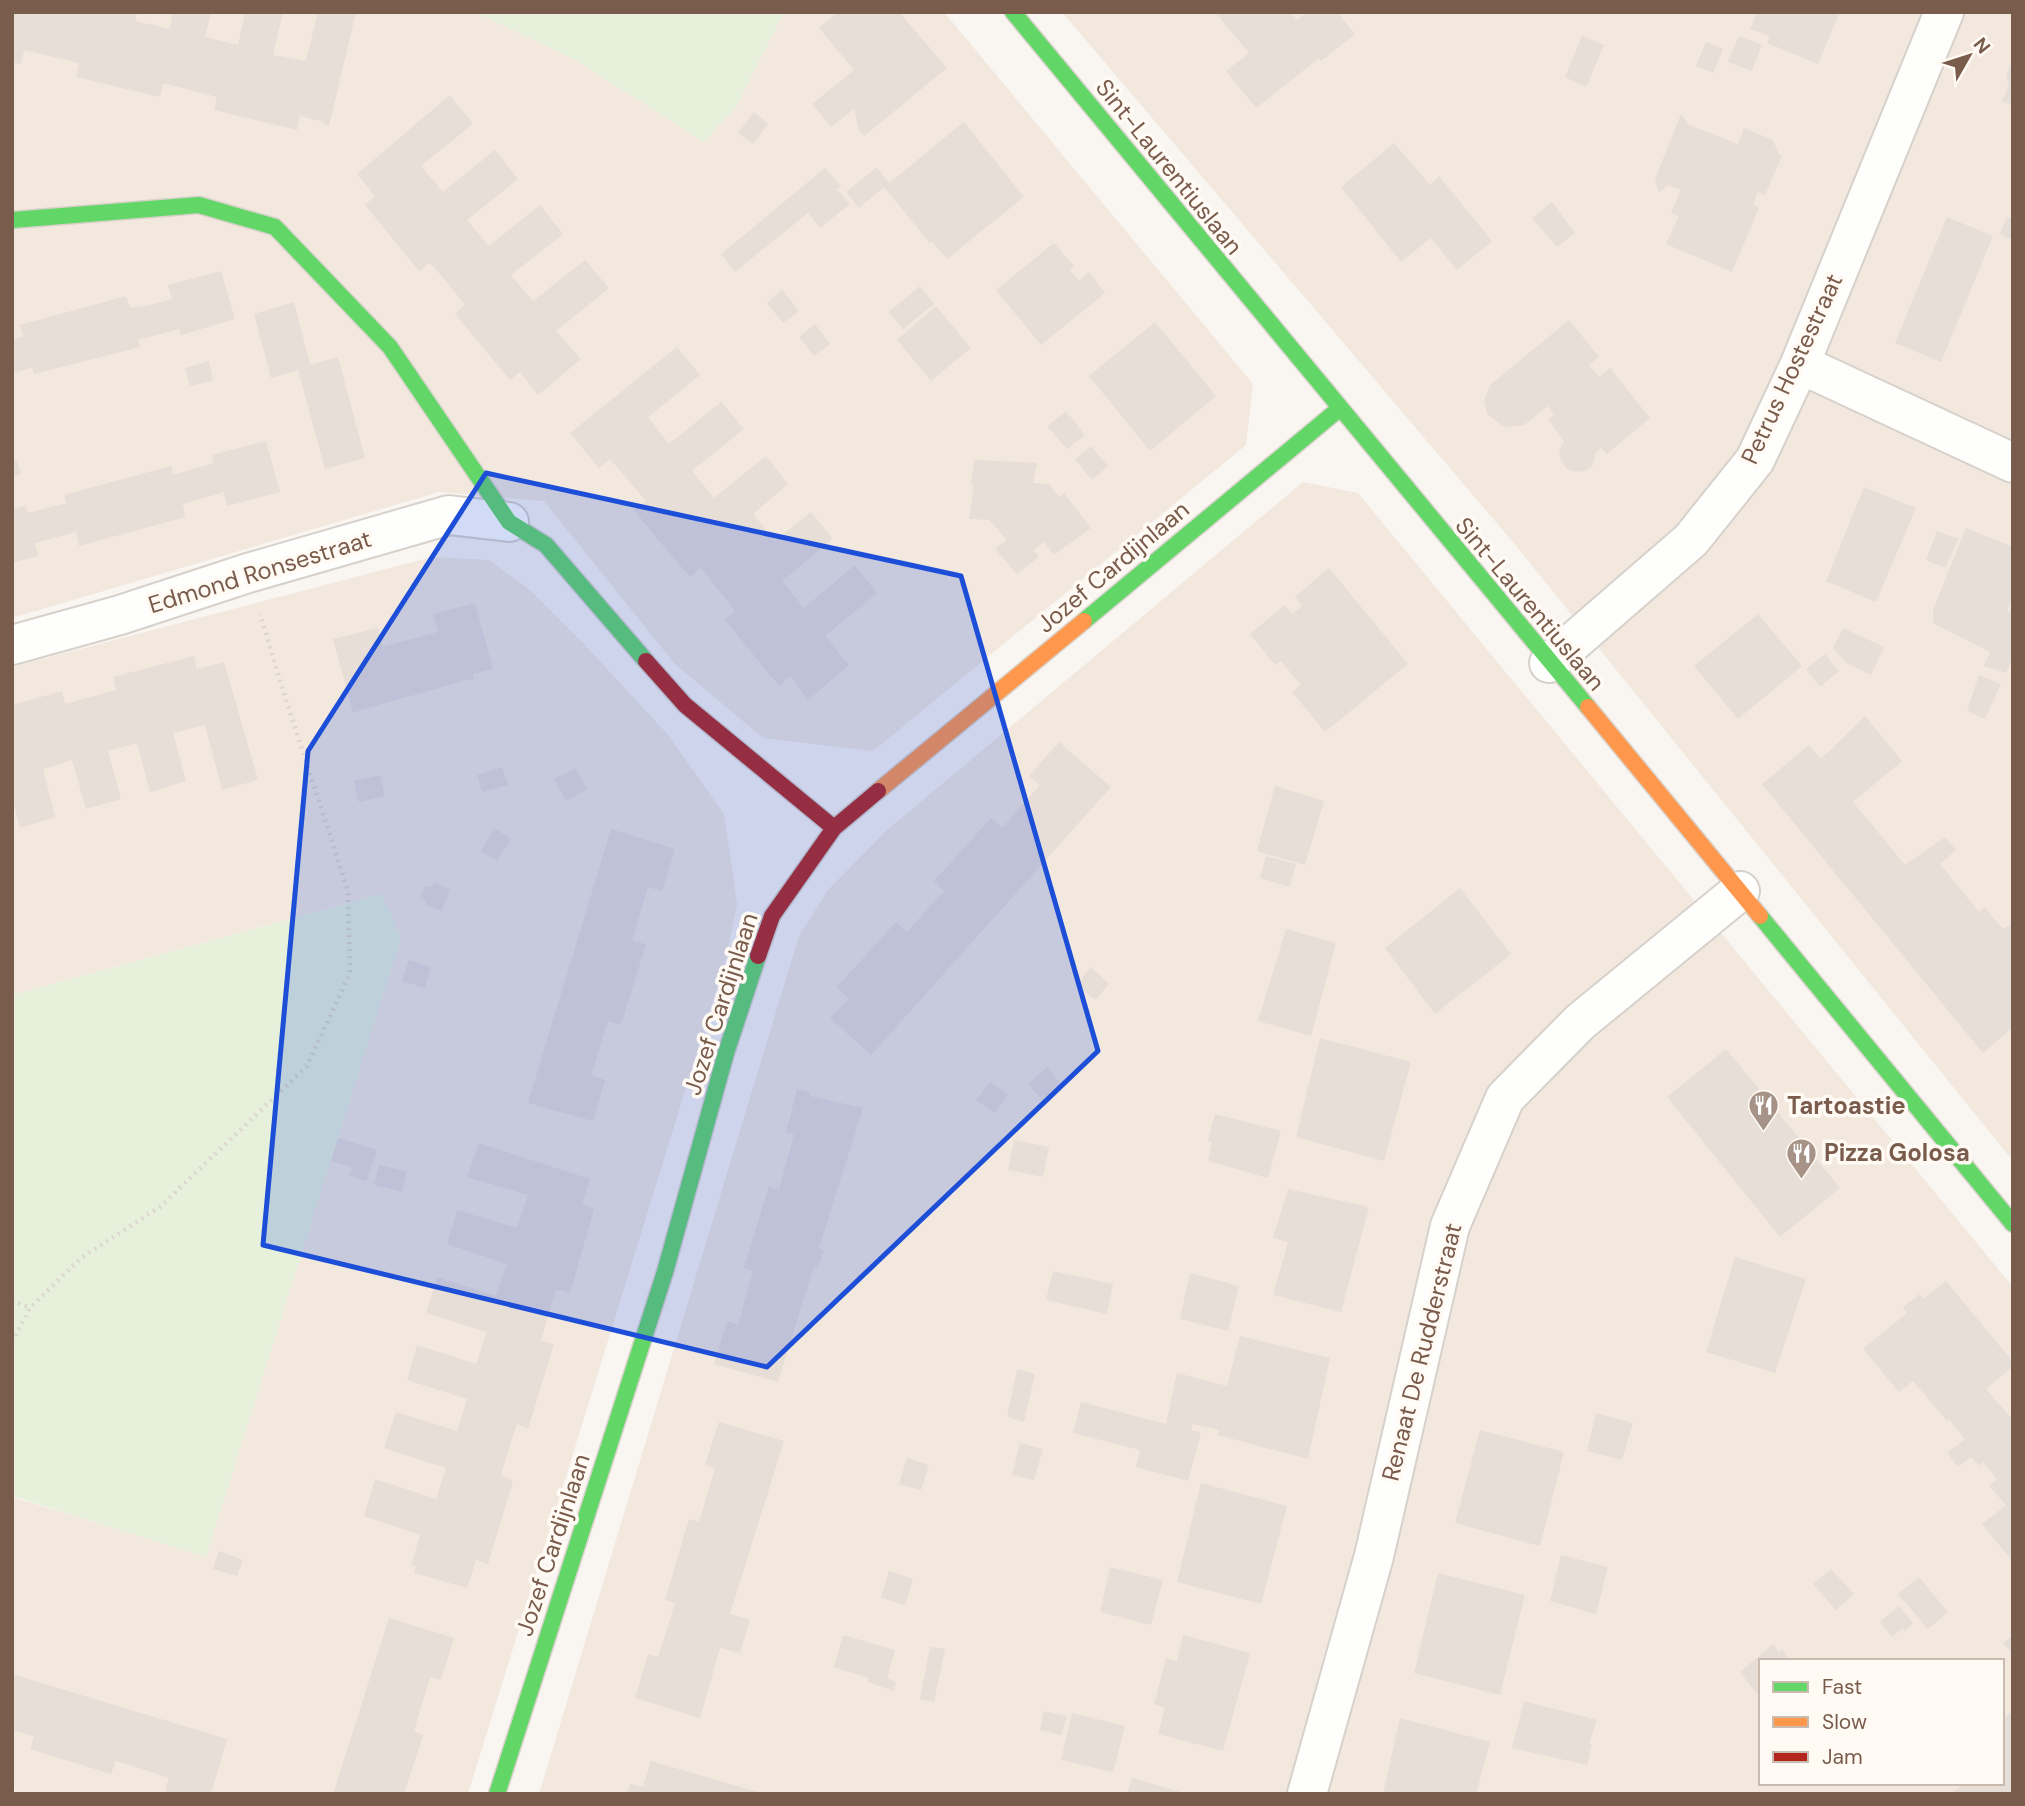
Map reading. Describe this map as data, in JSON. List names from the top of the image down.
{
  "streets": {
    "street": [
      "Sint-Laurentiuslaan",
      "Petrus Hostestraat",
      "Jozef Cardijnlaan",
      "Edmond Ronsestraat",
      "Renaat De Rudderstraat"
    ]
  },
  "crossings": [
    ["Sint-Laurentiuslaan", "Petrus Hostestraat"],
    ["Sint-Laurentiuslaan", "Jozef Cardijnlaan"],
    ["Sint-Laurentiuslaan", "Renaat De Rudderstraat"],
    ["Jozef Cardijnlaan", "Edmond Ronsestraat"]
  ],
  "places": {
    "restaurant": ["Tartoastie", "Pizza Golosa"]
  },
  "legend": ["Fast", "Slow", "Jam"],
  "north": "top right"
}
